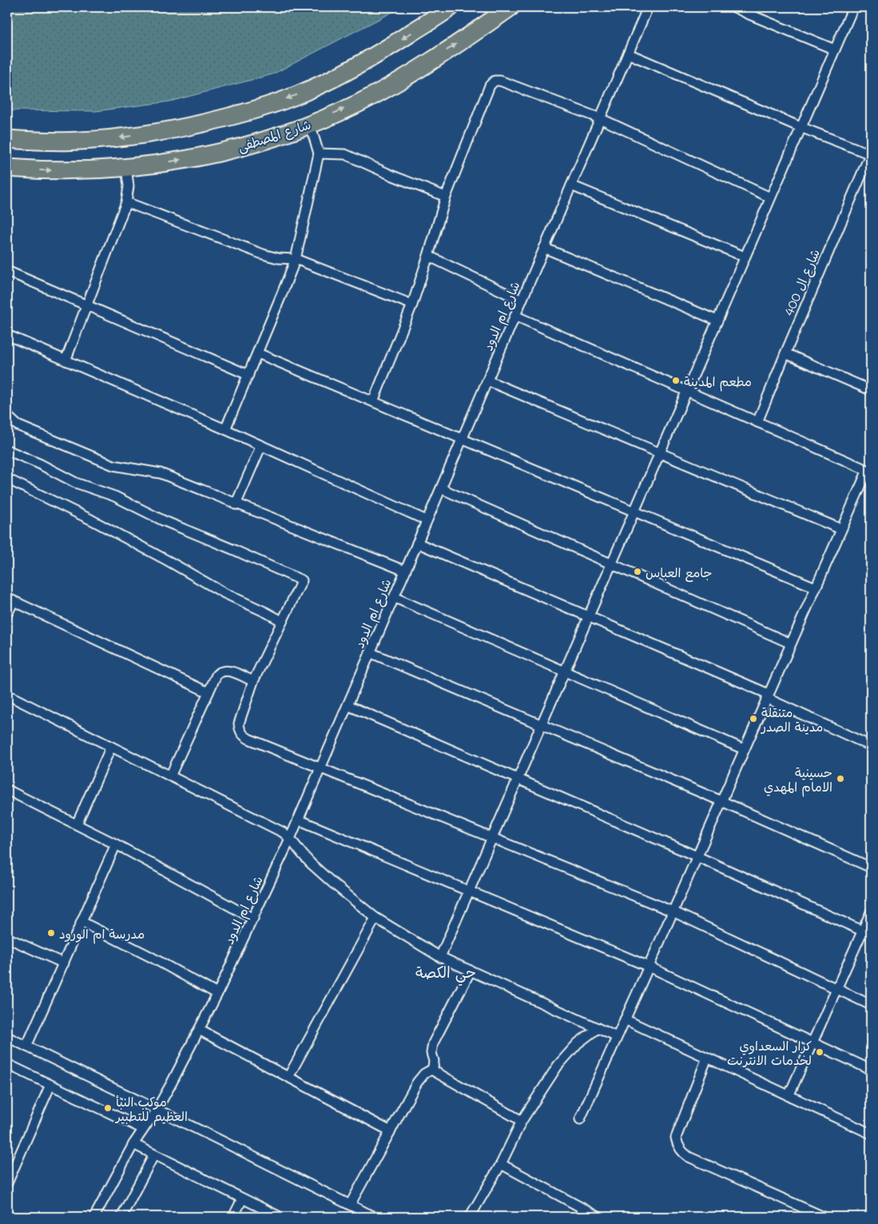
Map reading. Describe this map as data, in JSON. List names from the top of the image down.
{
  "streets": {
    "highway": ["شارع المصطفى"],
    "street": ["شارع ال 400", "شارع ام الدود"]
  },
  "districts": ["حي الكصة"],
  "places": [
    "مطعم المدينة",
    "جامع العباس",
    "متنقلة مدينة الصدر",
    "حسينية الامام المهدي",
    "مدرسة ام الورود",
    "كرار السعداوي لخدمات الانترنت",
    "موكب النبأ العظيم للتطبير"
  ]
}
